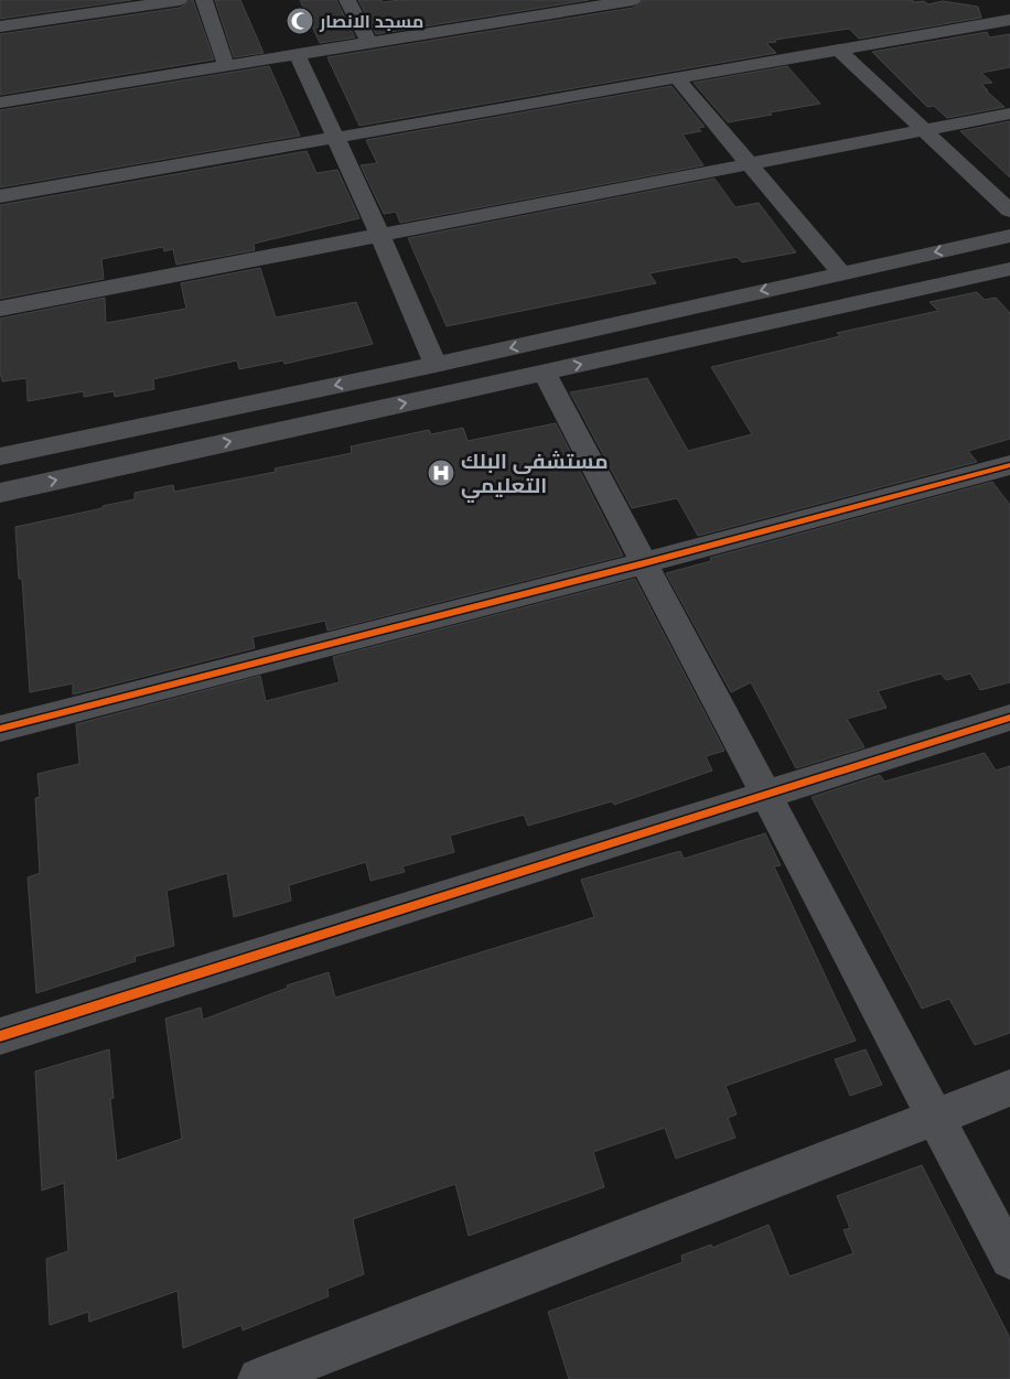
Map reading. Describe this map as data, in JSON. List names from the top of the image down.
{
  "places": {
    "mosque": ["مسجد الانصار"],
    "hospital": ["مستشفى البلك التعليمي"]
  }
}
